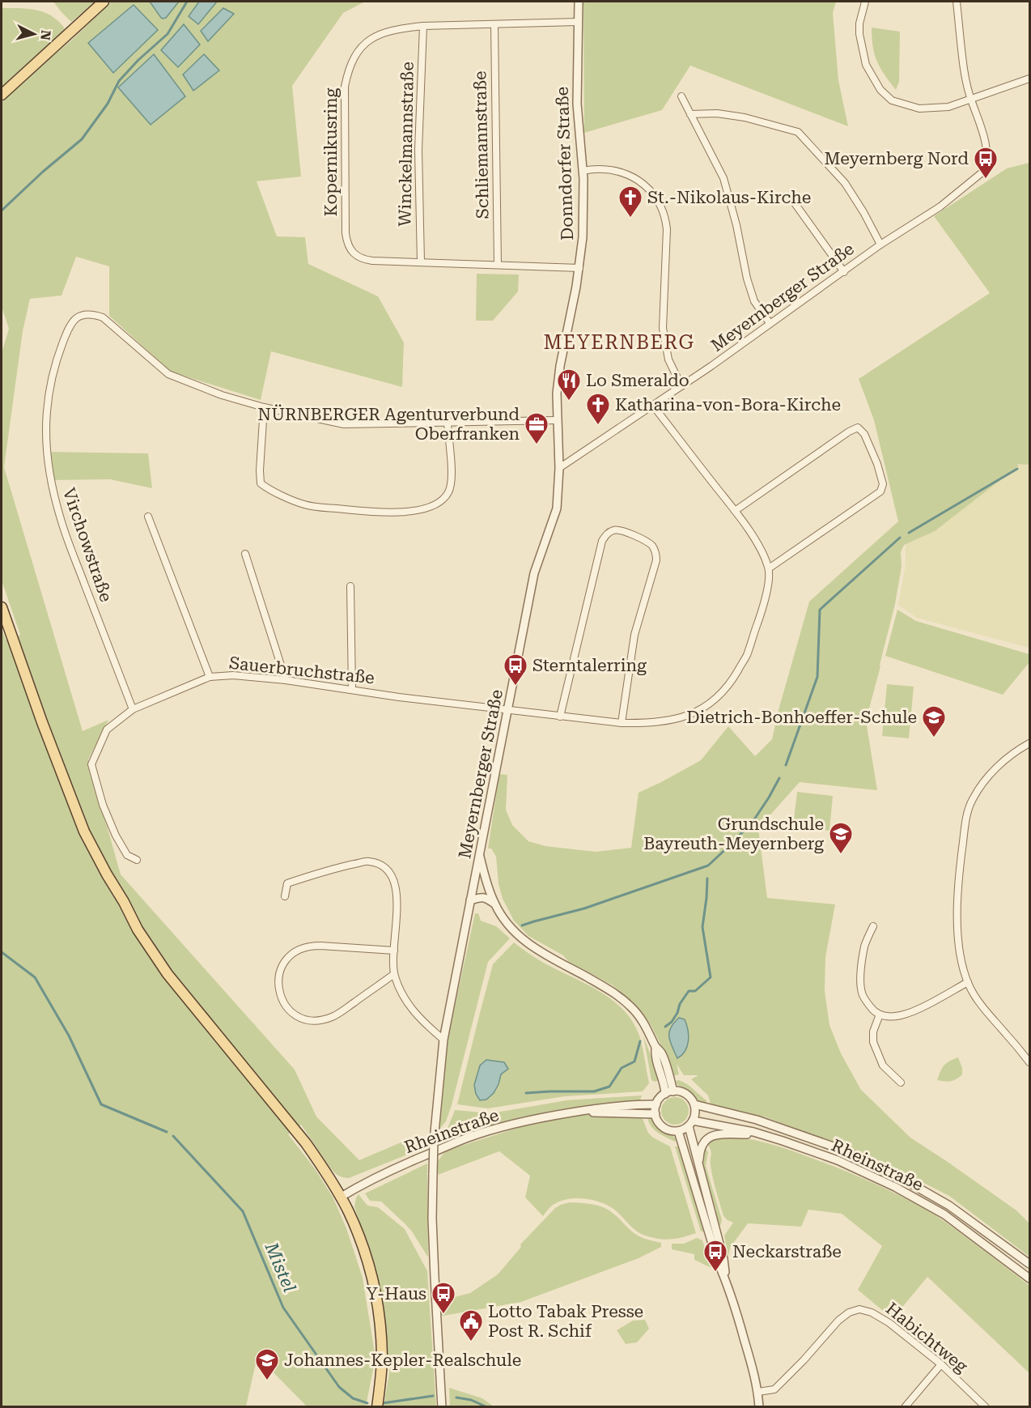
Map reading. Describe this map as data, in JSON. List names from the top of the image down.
{
  "streets": {
    "street": [
      "Winckelmannstraße",
      "Schliemannstraße",
      "Kopernikusring",
      "Donndorfer Straße",
      "Meyernberger Straße",
      "Virchowstraße",
      "Sauerbruchstraße",
      "Rheinstraße",
      "Habichtweg"
    ]
  },
  "crossings": [
    ["Winckelmannstraße", "Kopernikusring"],
    ["Schliemannstraße", "Kopernikusring"],
    ["Kopernikusring", "Donndorfer Straße"],
    ["Donndorfer Straße", "Meyernberger Straße"],
    ["Meyernberger Straße", "Sauerbruchstraße"],
    ["Virchowstraße", "Sauerbruchstraße"]
  ],
  "districts": ["MEYERNBERG"],
  "water": ["Mistel"],
  "places": {
    "bus stop": [
      "Meyernberg Nord",
      "Sterntalerring",
      "Neckarstraße",
      "Y-Haus"
    ],
    "church": ["St.-Nikolaus-Kirche", "Katharina-von-Bora-Kirche"],
    "restaurant": ["Lo Smeraldo"],
    "office": ["NÜRNBERGER Agenturverbund Oberfranken"],
    "school or university": ["Dietrich-Bonhoeffer-Schule", "Grundschule Bayreuth-Meyernberg", "Johannes-Kepler-Realschule"],
    "public building": ["Lotto Tabak Presse Post R. Schif"]
  },
  "north": "right"
}
